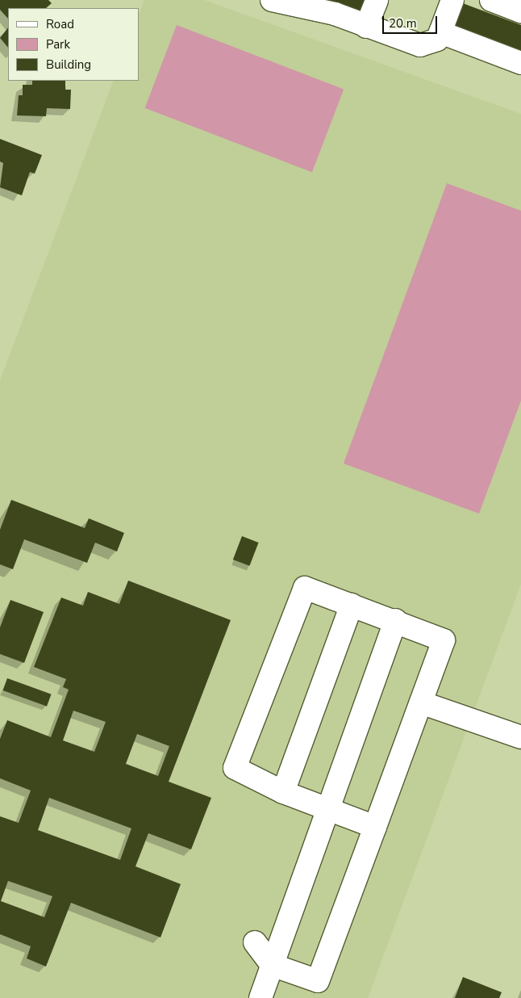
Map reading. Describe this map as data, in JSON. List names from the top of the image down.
{
  "legend": ["Road", "Park", "Building"],
  "scale_bar": "20 m"
}
